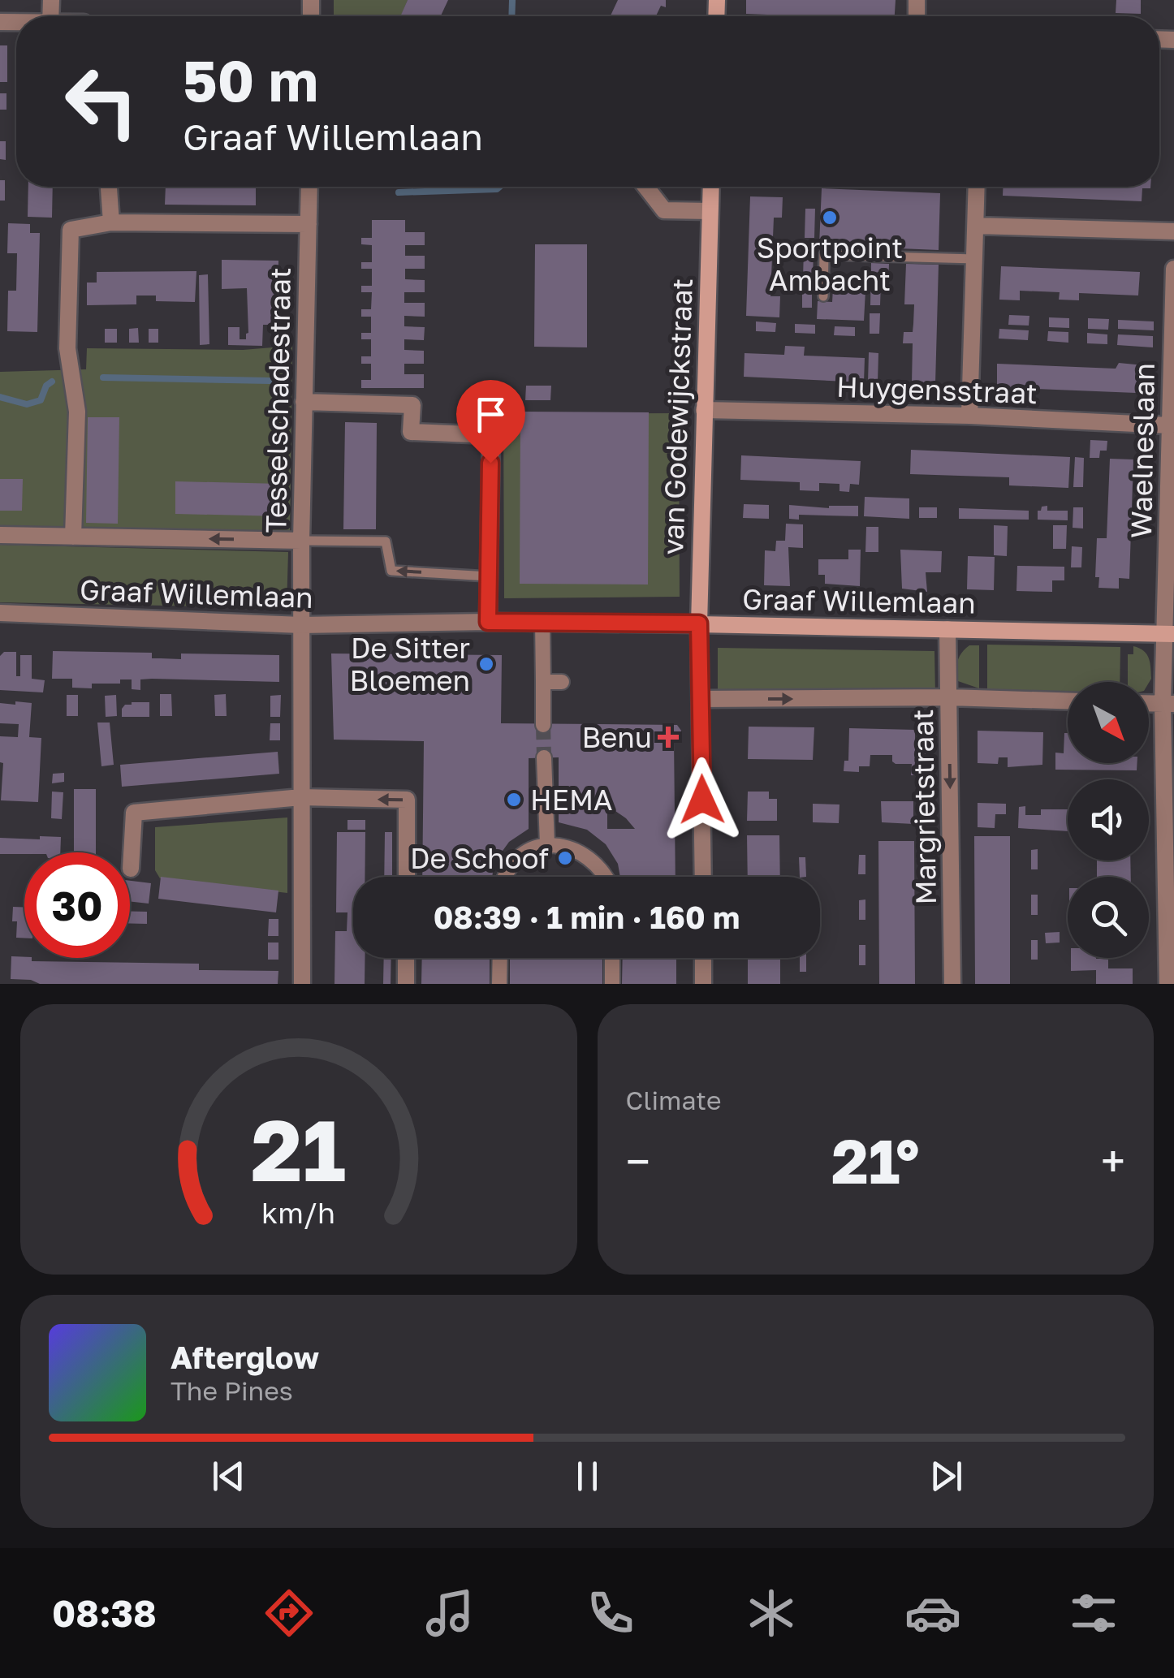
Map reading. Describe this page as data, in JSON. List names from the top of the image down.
{
  "streets": {
    "main road": ["van Godewijckstraat", "Graaf Willemlaan"],
    "street": [
      "Huygensstraat",
      "Tesselschadestraat",
      "Waelneslaan",
      "Margrietstraat"
    ]
  },
  "crossings": [
    ["Huygensstraat", "van Godewijckstraat"],
    ["Huygensstraat", "Waelneslaan"],
    ["Tesselschadestraat", "Graaf Willemlaan"],
    ["van Godewijckstraat", "Graaf Willemlaan"],
    ["Waelneslaan", "Graaf Willemlaan"],
    ["Graaf Willemlaan", "Margrietstraat"]
  ],
  "one_way": ["Margrietstraat"],
  "places": {
    "other": [
      "Sportpoint Ambacht",
      "De Sitter Bloemen",
      "HEMA",
      "De Schoof"
    ],
    "health": ["Benu"]
  },
  "north": "bottom right",
  "page": {
    "turn": ["50 m", "Graaf Willemlaan"],
    "limit": "30",
    "trip": "08:39 · 1 min · 160 m",
    "tile": "Climate",
    "heat": ["−", "21°", "+"],
    "song": ["Afterglow", "The Pines"],
    "tabs": "08:38",
    "gauge": ["21", "km/h"]
  }
}
